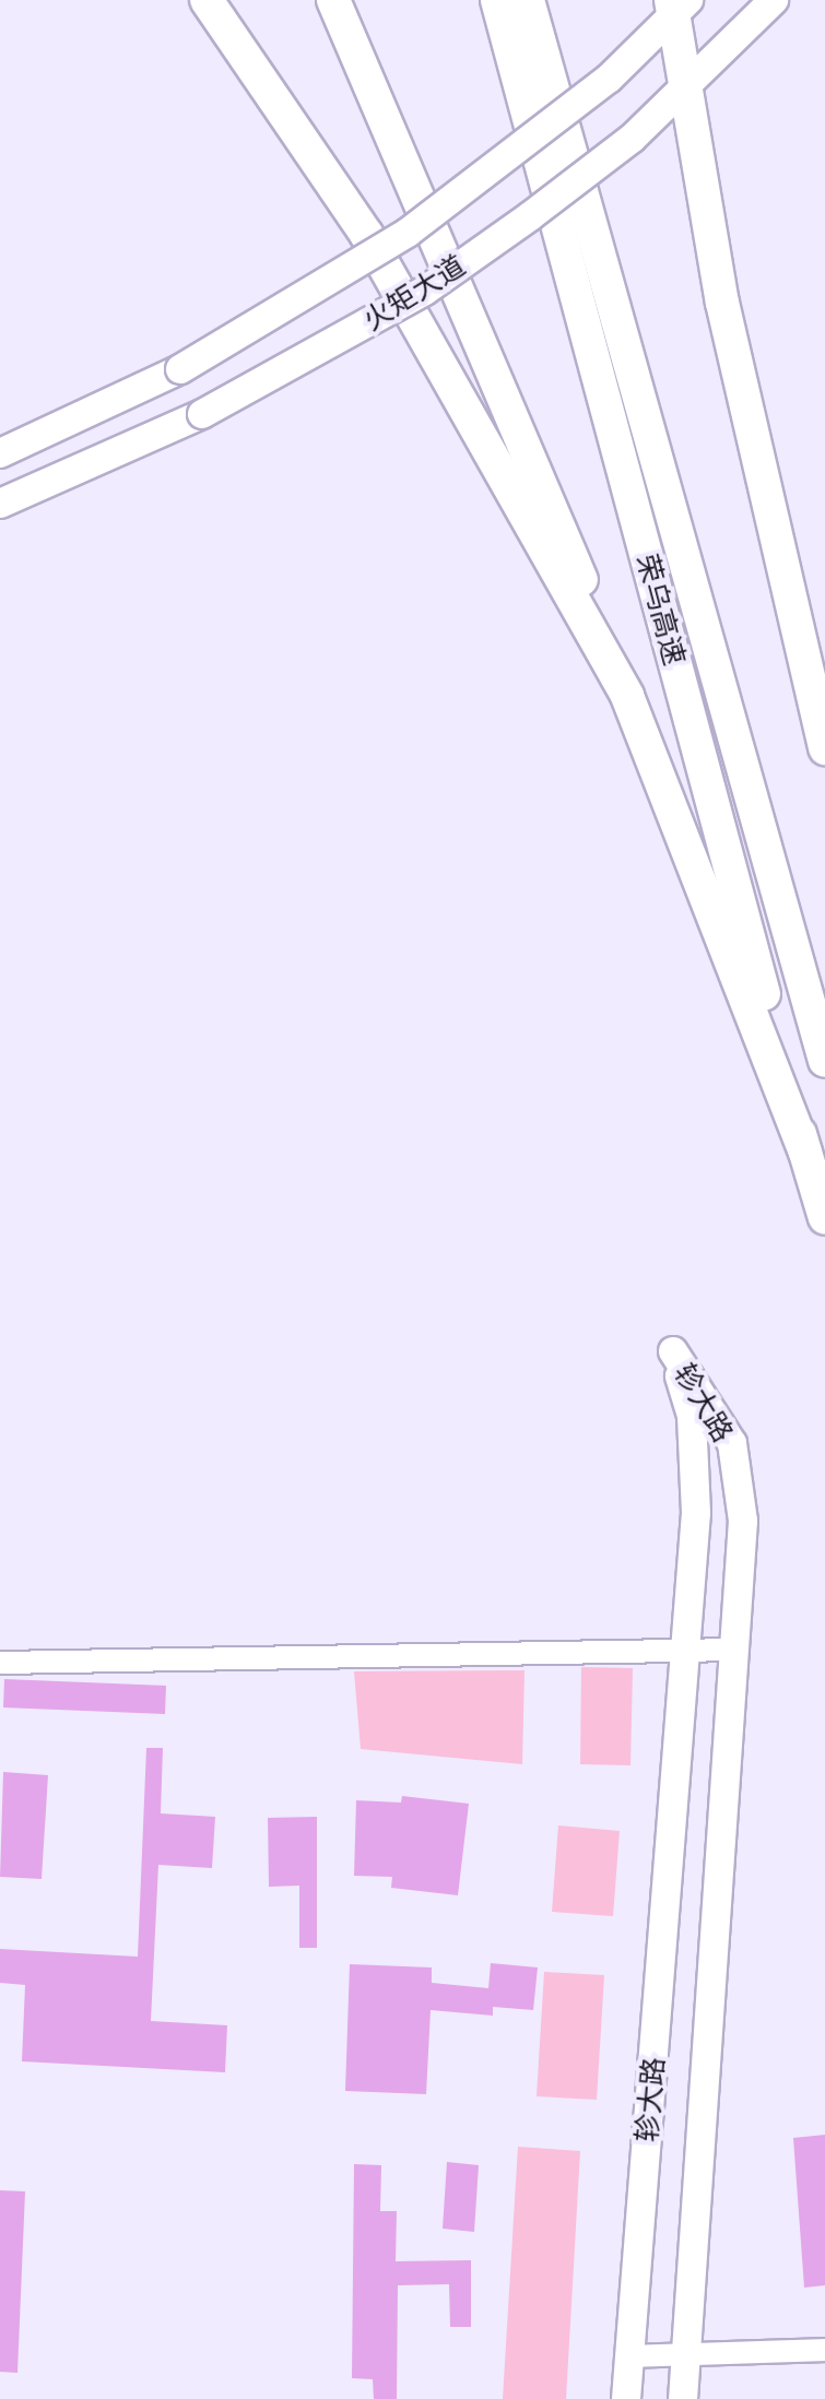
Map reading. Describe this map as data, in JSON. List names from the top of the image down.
{
  "streets": {
    "highway": ["荣乌高速"],
    "main road": ["火矩大道", "轸大路"]
  }
}
